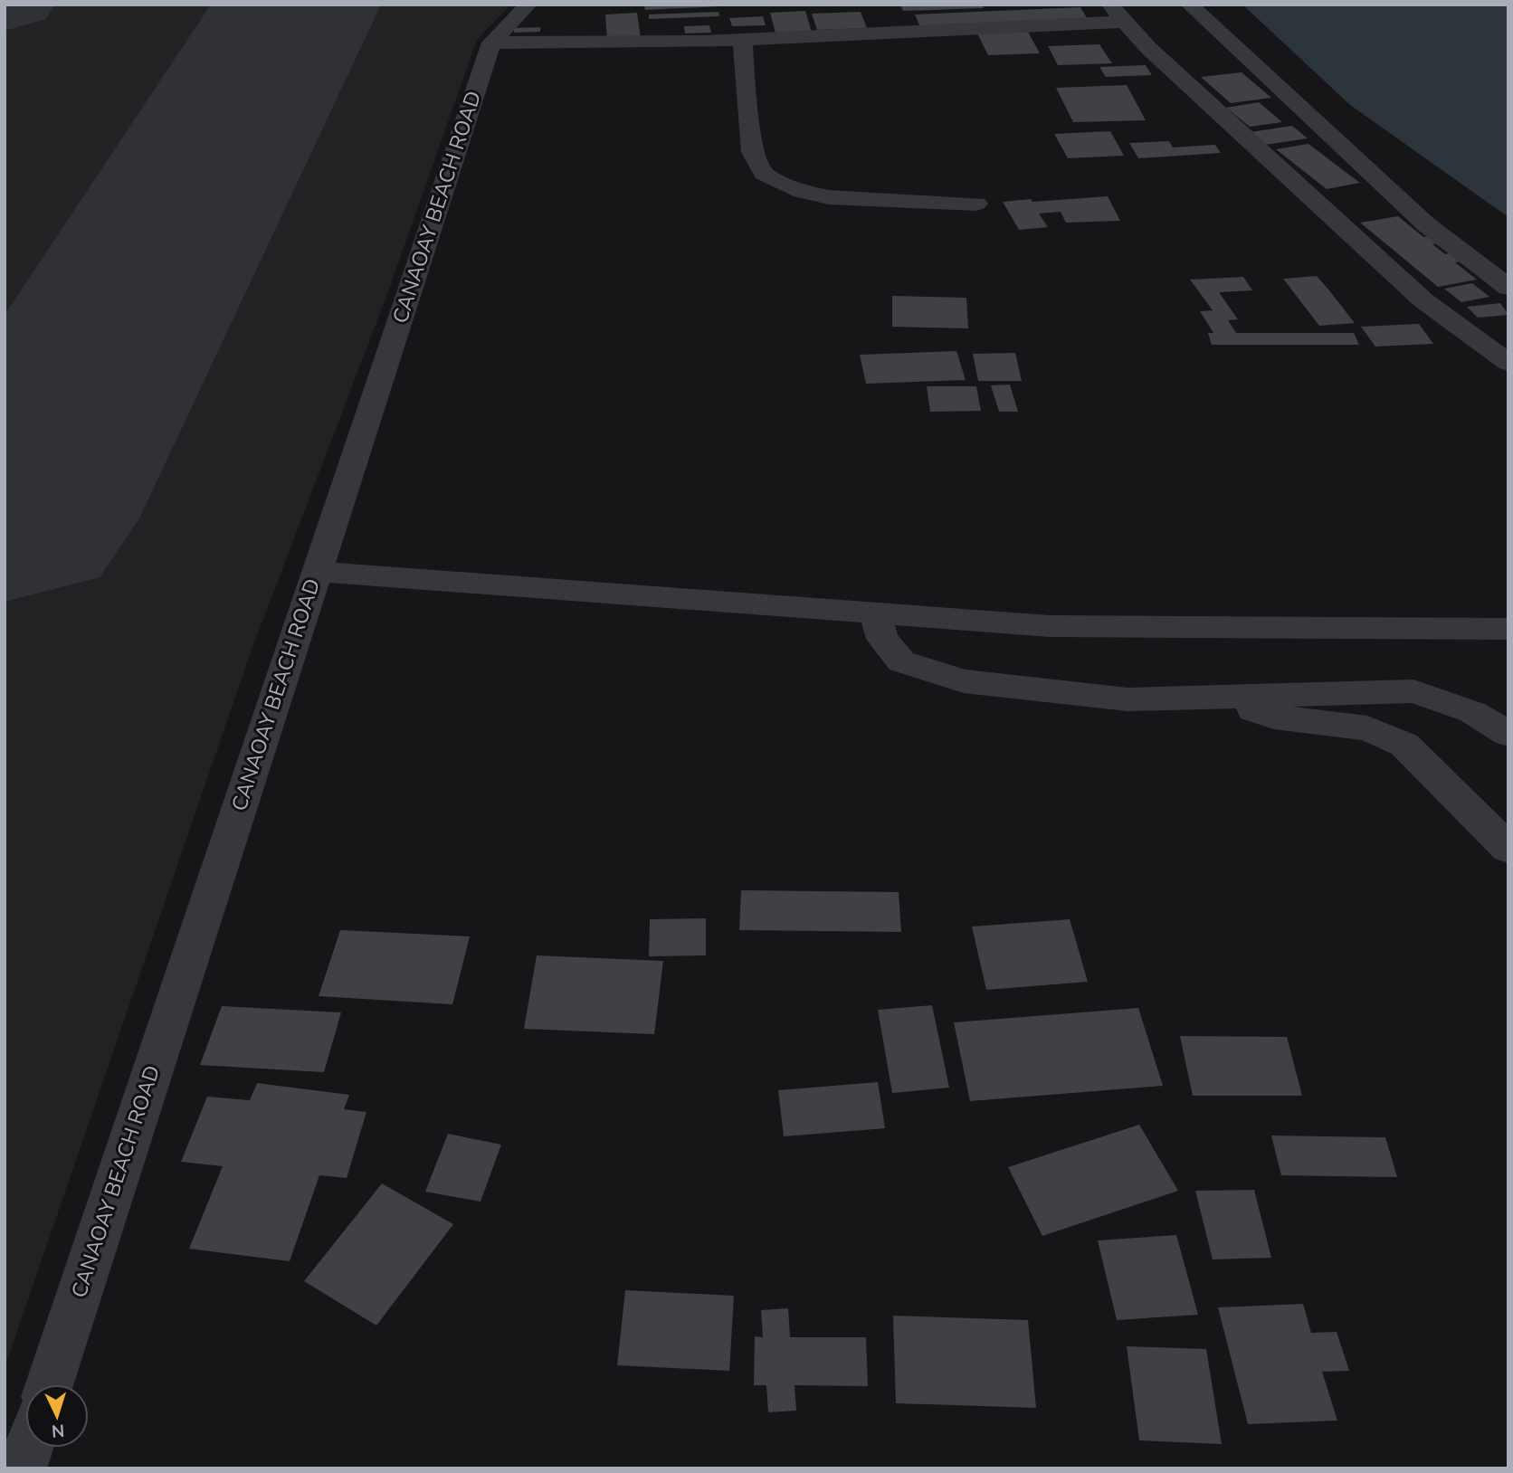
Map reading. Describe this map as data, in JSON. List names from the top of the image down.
{
  "streets": {
    "street": ["CANAOAY BEACH ROAD"]
  },
  "north": "bottom"
}
